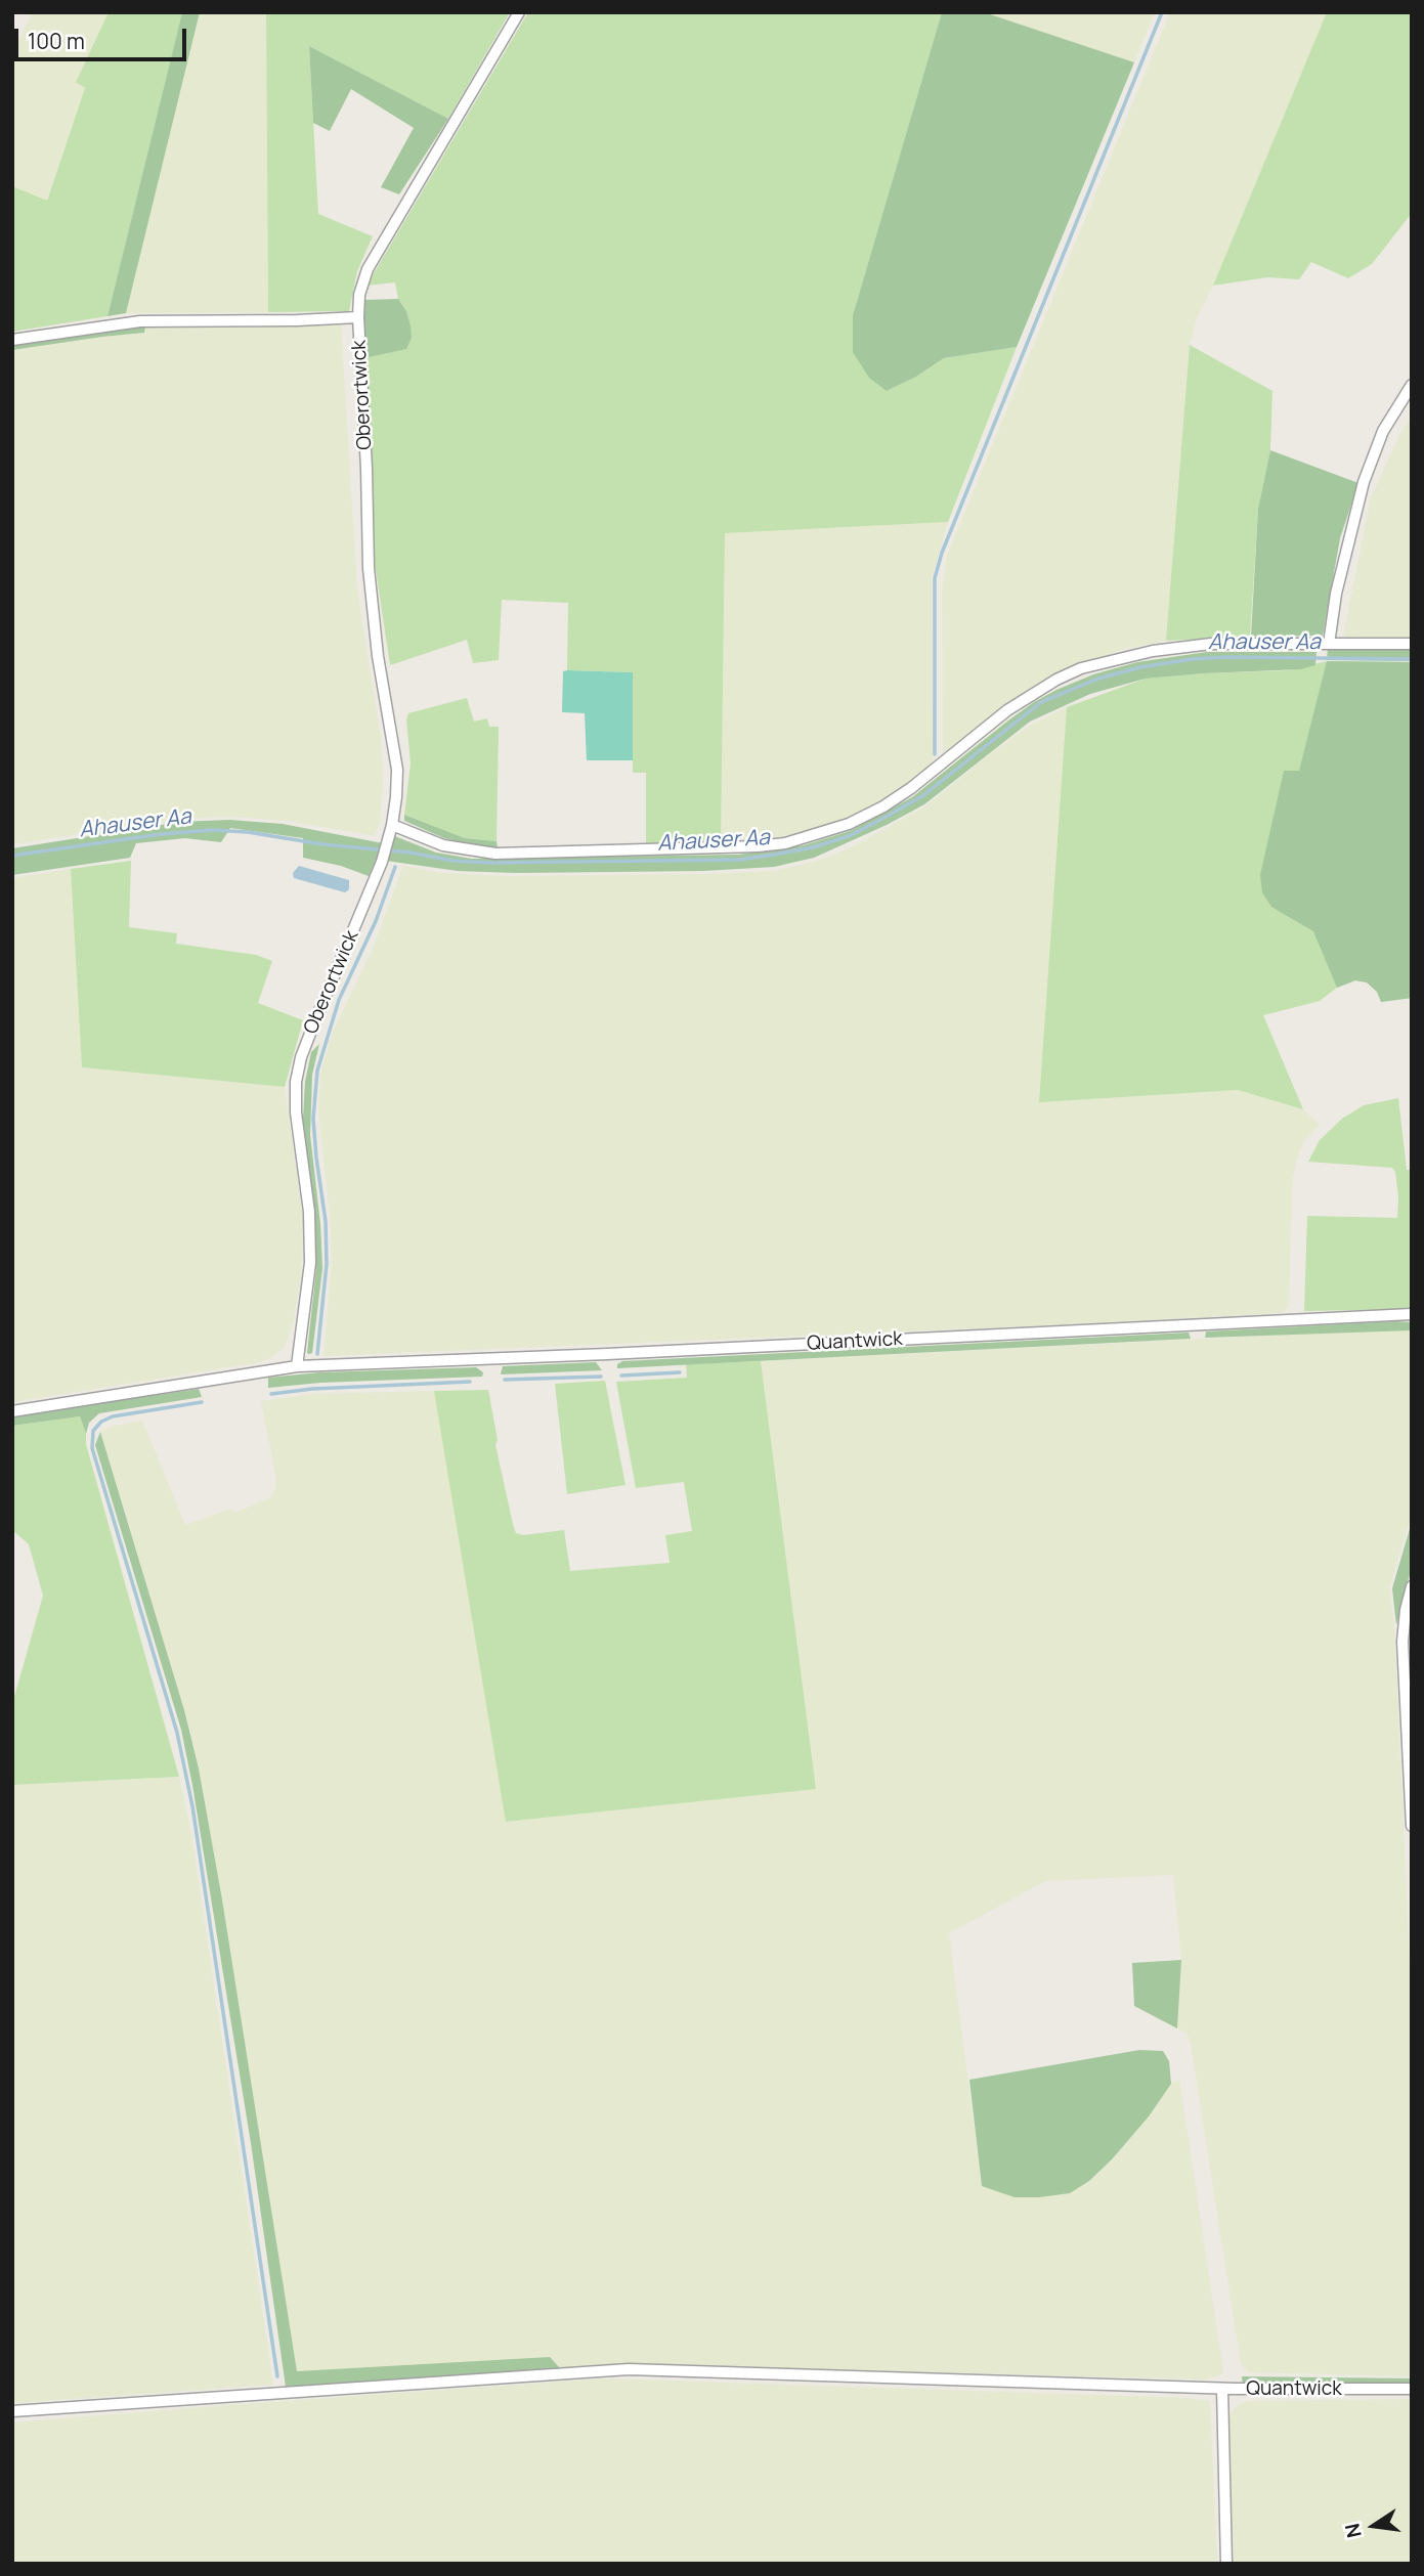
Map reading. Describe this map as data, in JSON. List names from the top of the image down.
{
  "streets": {
    "street": ["Oberortwick", "Quantwick"]
  },
  "crossings": [
    ["Oberortwick", "Quantwick"]
  ],
  "water": ["Ahauser Aa"],
  "scale_bar": "100 m",
  "north": "left"
}
